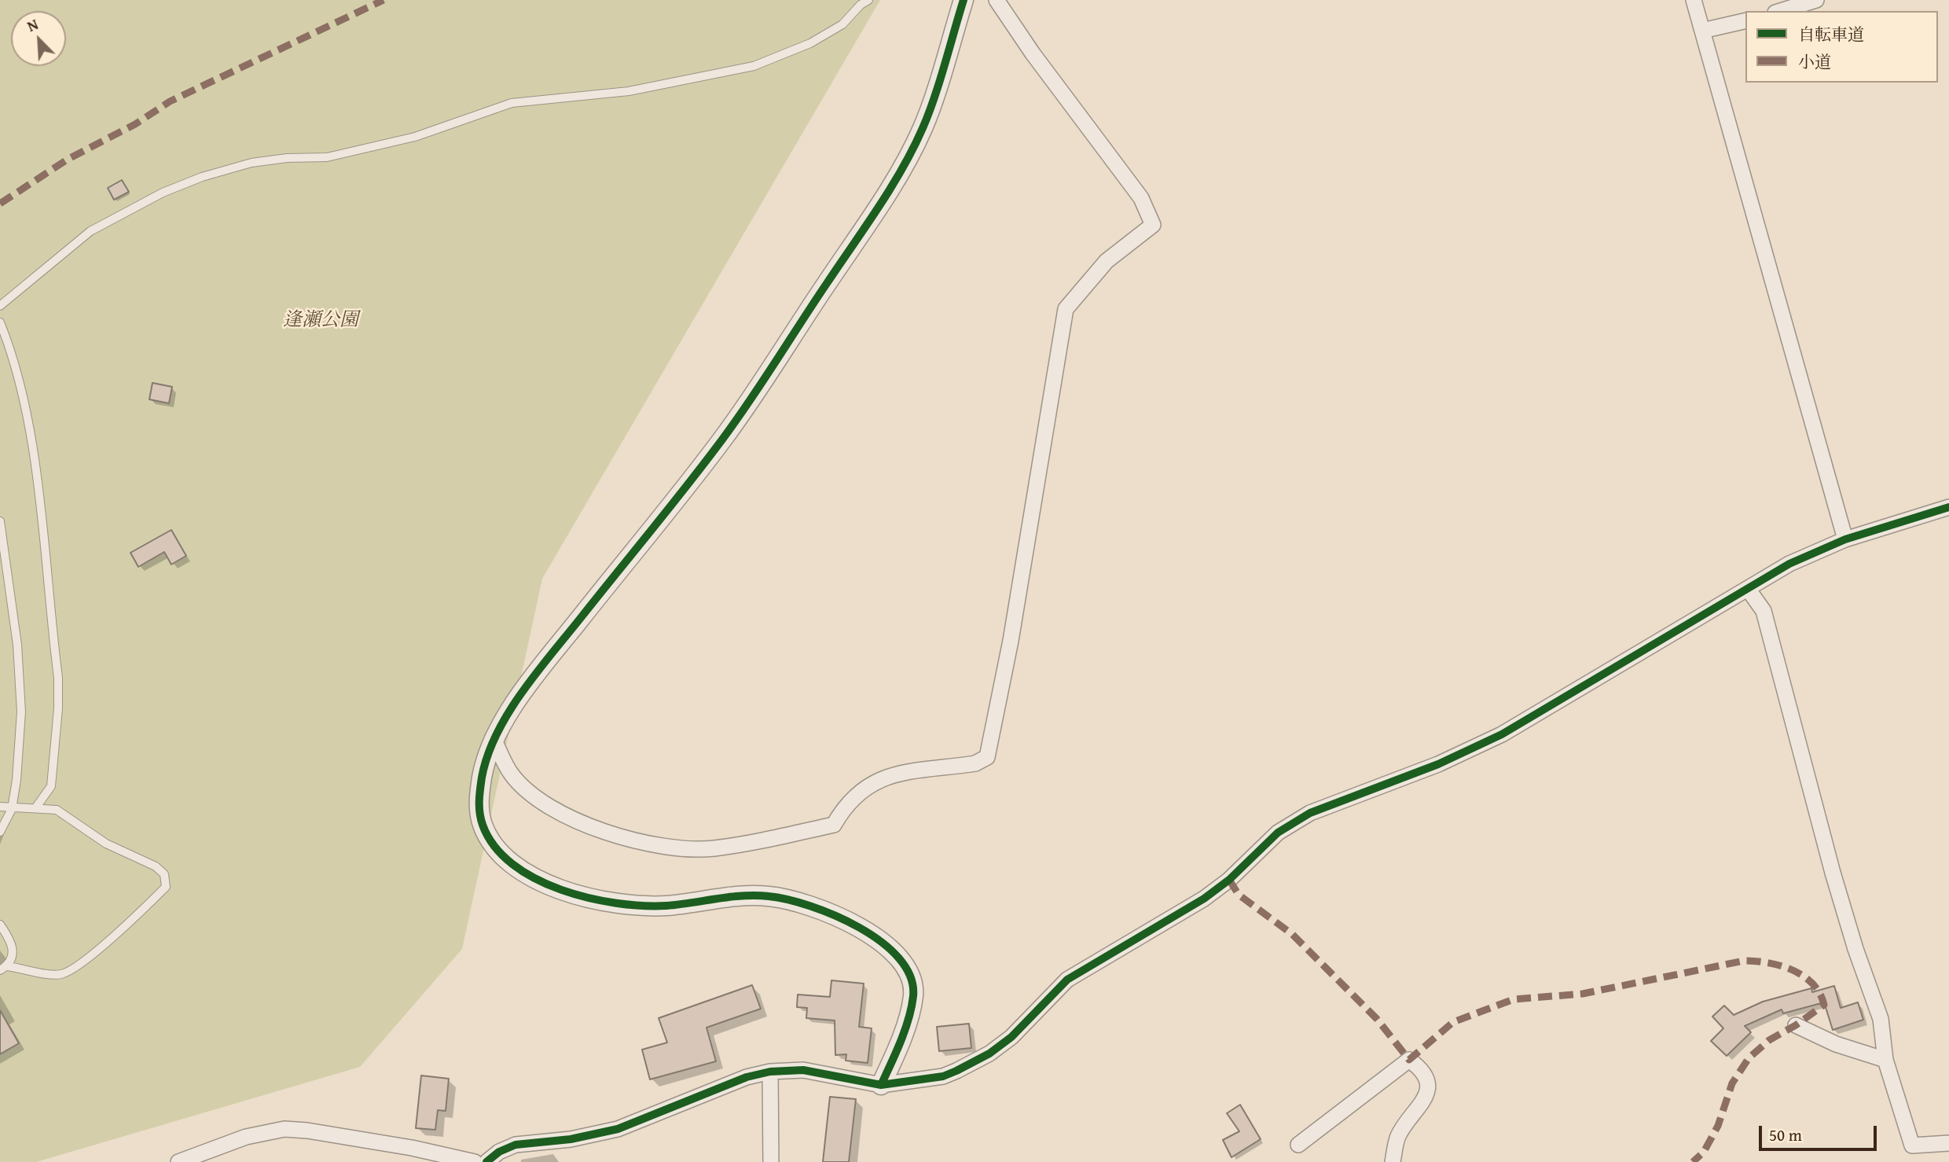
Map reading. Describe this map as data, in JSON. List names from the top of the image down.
{
  "parks": ["逢瀬公園"],
  "legend": ["自転車道", "小道"],
  "scale_bar": "50 m",
  "north": "top left"
}
